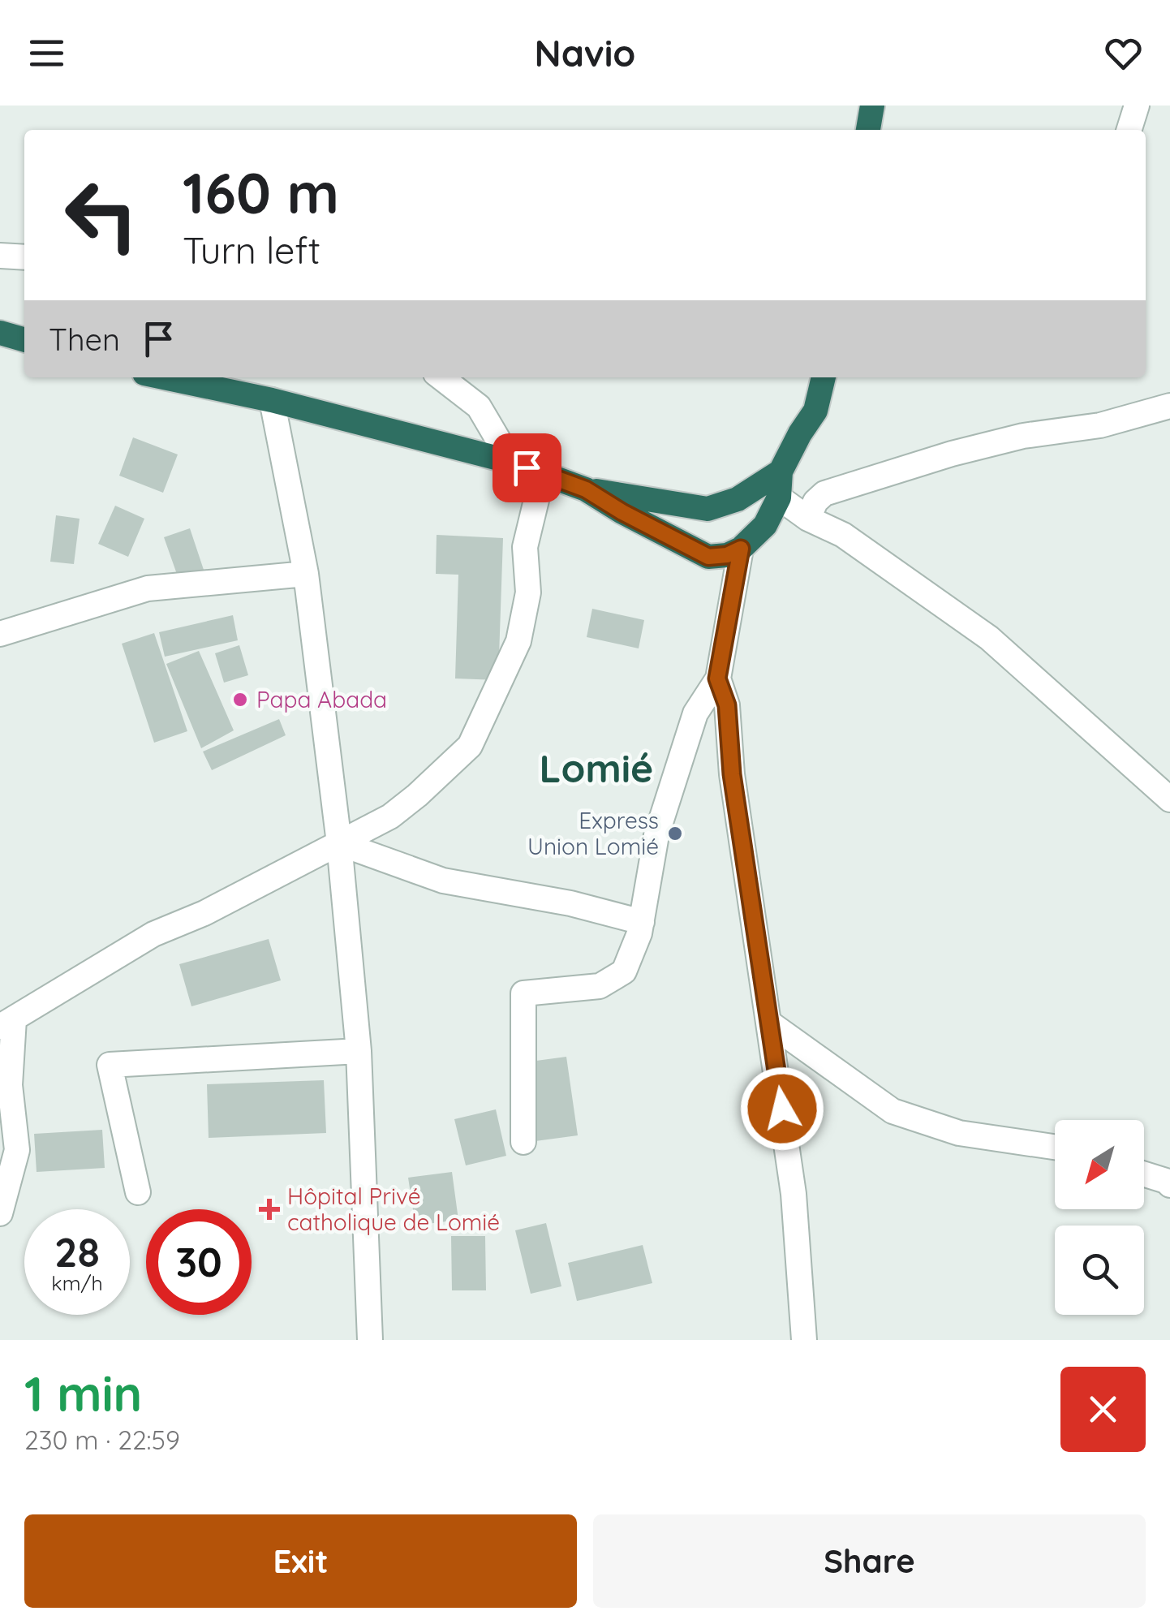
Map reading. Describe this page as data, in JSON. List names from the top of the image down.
{
  "districts": ["Lomié"],
  "places": {
    "other": ["Papa Abada", "Express Union Lomié"],
    "health": ["Hôpital Privé catholique de Lomié"]
  },
  "north": "bottom left",
  "page": {
    "header": "Navio",
    "turn": ["160 m", "Turn left"],
    "then": "Then",
    "speed": "28 km/h",
    "limit": "30",
    "heading": ["1 min", "230 m · 22:59"],
    "buttons": ["Exit", "Share"]
  }
}
